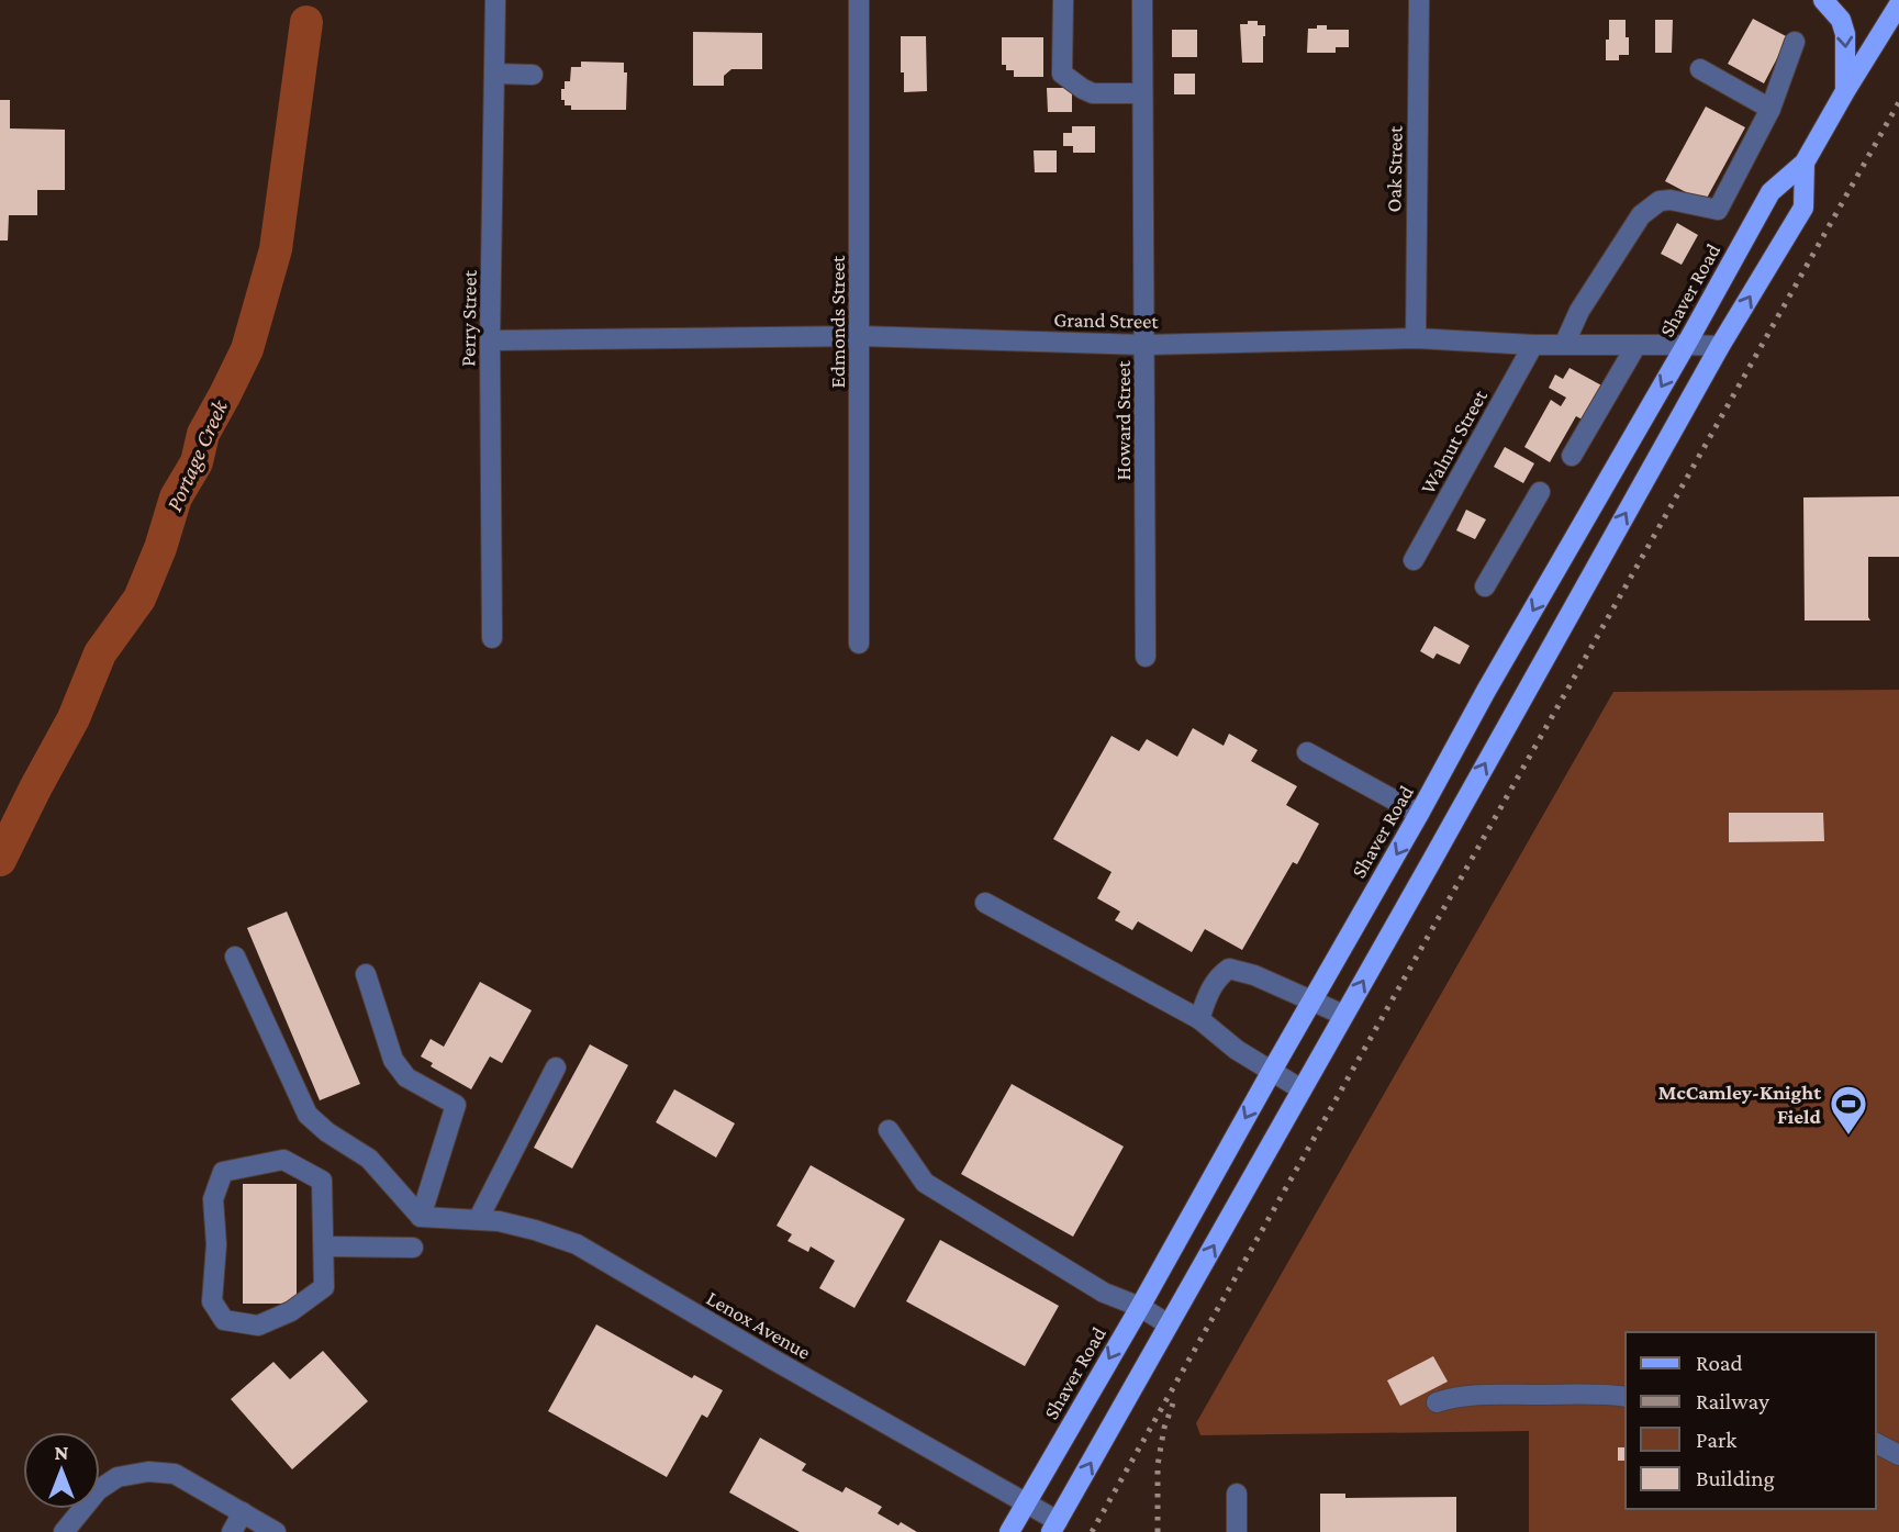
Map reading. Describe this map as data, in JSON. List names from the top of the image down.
{
  "streets": {
    "main road": ["Shaver Road"],
    "street": [
      "Oak Street",
      "Perry Street",
      "Grand Street",
      "Edmonds Street",
      "Howard Street",
      "Walnut Street",
      "Lenox Avenue"
    ]
  },
  "crossings": [
    ["Oak Street", "Grand Street"],
    ["Shaver Road", "Grand Street"],
    ["Shaver Road", "Lenox Avenue"],
    ["Perry Street", "Grand Street"],
    ["Grand Street", "Edmonds Street"],
    ["Grand Street", "Howard Street"],
    ["Grand Street", "Walnut Street"]
  ],
  "water": ["Portage Creek"],
  "places": {
    "sports": ["McCamley-Knight Field"]
  },
  "legend": [
    "Road",
    "Railway",
    "Park",
    "Building"
  ],
  "north": "top"
}
